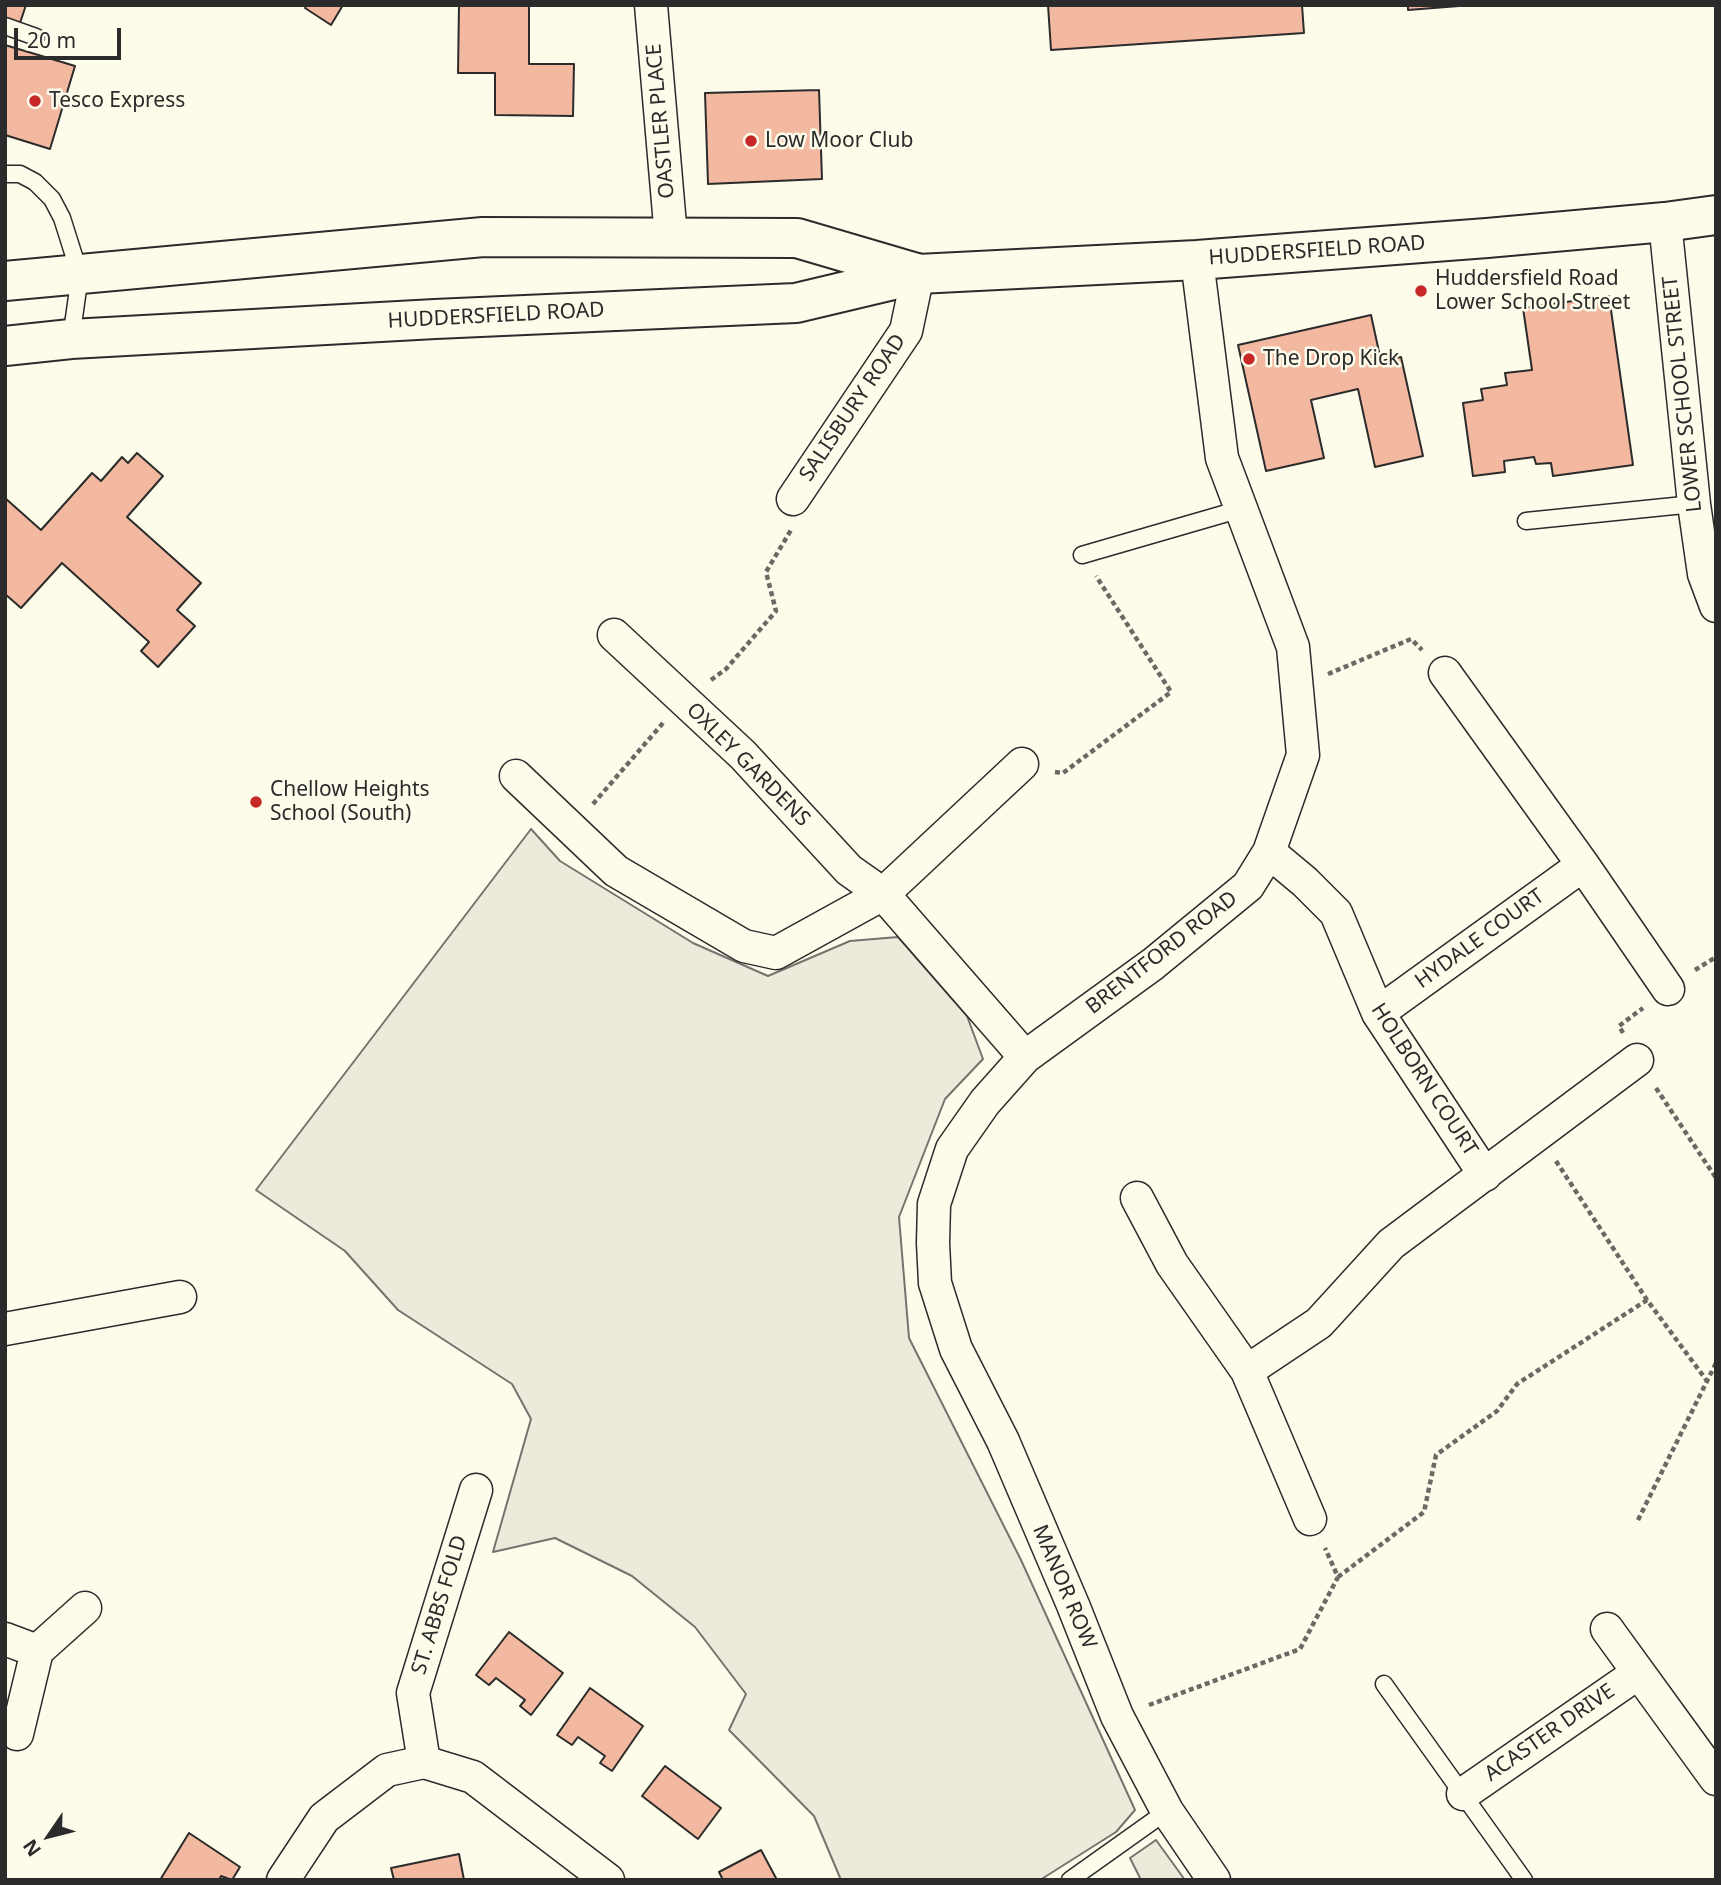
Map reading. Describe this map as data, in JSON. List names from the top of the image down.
{
  "streets": {
    "main road": ["HUDDERSFIELD ROAD"],
    "street": [
      "OASTLER PLACE",
      "LOWER SCHOOL STREET",
      "SALISBURY ROAD",
      "OXLEY GARDENS",
      "HYDALE COURT",
      "BRENTFORD ROAD",
      "HOLBORN COURT",
      "MANOR ROW",
      "ST. ABBS FOLD",
      "ACASTER DRIVE"
    ]
  },
  "crossings": [
    ["OASTLER PLACE", "HUDDERSFIELD ROAD"],
    ["HUDDERSFIELD ROAD", "LOWER SCHOOL STREET"],
    ["HUDDERSFIELD ROAD", "SALISBURY ROAD"],
    ["HUDDERSFIELD ROAD", "BRENTFORD ROAD"],
    ["OXLEY GARDENS", "BRENTFORD ROAD"],
    ["HYDALE COURT", "HOLBORN COURT"],
    ["BRENTFORD ROAD", "HOLBORN COURT"],
    ["BRENTFORD ROAD", "MANOR ROW"]
  ],
  "places": [
    "Tesco Express",
    "Low Moor Club",
    "Huddersfield Road Lower School Street",
    "The Drop Kick",
    "Chellow Heights School (South)"
  ],
  "scale_bar": "20 m",
  "north": "bottom left"
}
